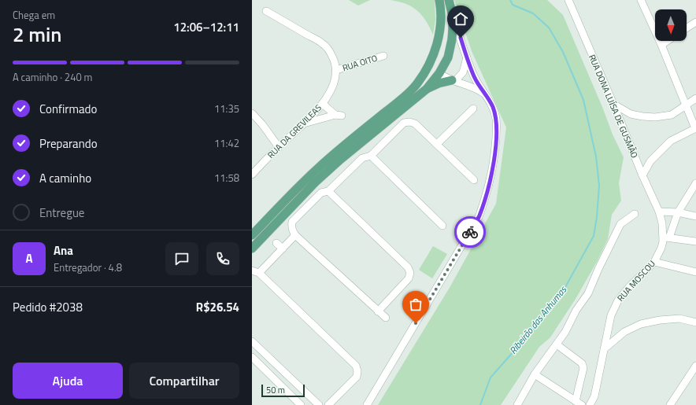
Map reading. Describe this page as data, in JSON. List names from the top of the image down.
{
  "streets": {
    "street": [
      "RUA OITO",
      "RUA DONA LUÍSA DE GUSMÃO",
      "RUA DA GREVILEAS",
      "RUA MOSCOU"
    ]
  },
  "crossings": [
    ["RUA OITO", "RUA DA GREVILEAS"],
    ["RUA DONA LUÍSA DE GUSMÃO", "RUA MOSCOU"]
  ],
  "water": ["Ribeirão das Anhumas"],
  "scale_bar": "50 m",
  "north": "bottom",
  "page": {
    "heading": ["2 min", "Chega em", "12:06–12:11"],
    "panel": [
      "Ana",
      "Entregador · 4.8",
      "Pedido #2038",
      "R$26.54"
    ],
    "bar": "A caminho · 240 m",
    "list": [
      ["Confirmado", "11:35"],
      ["Preparando", "11:42"],
      ["A caminho", "11:58"],
      "Entregue"
    ],
    "round": "A",
    "buttons": ["Ajuda", "Compartilhar"],
    "scale": "50 m"
  }
}
